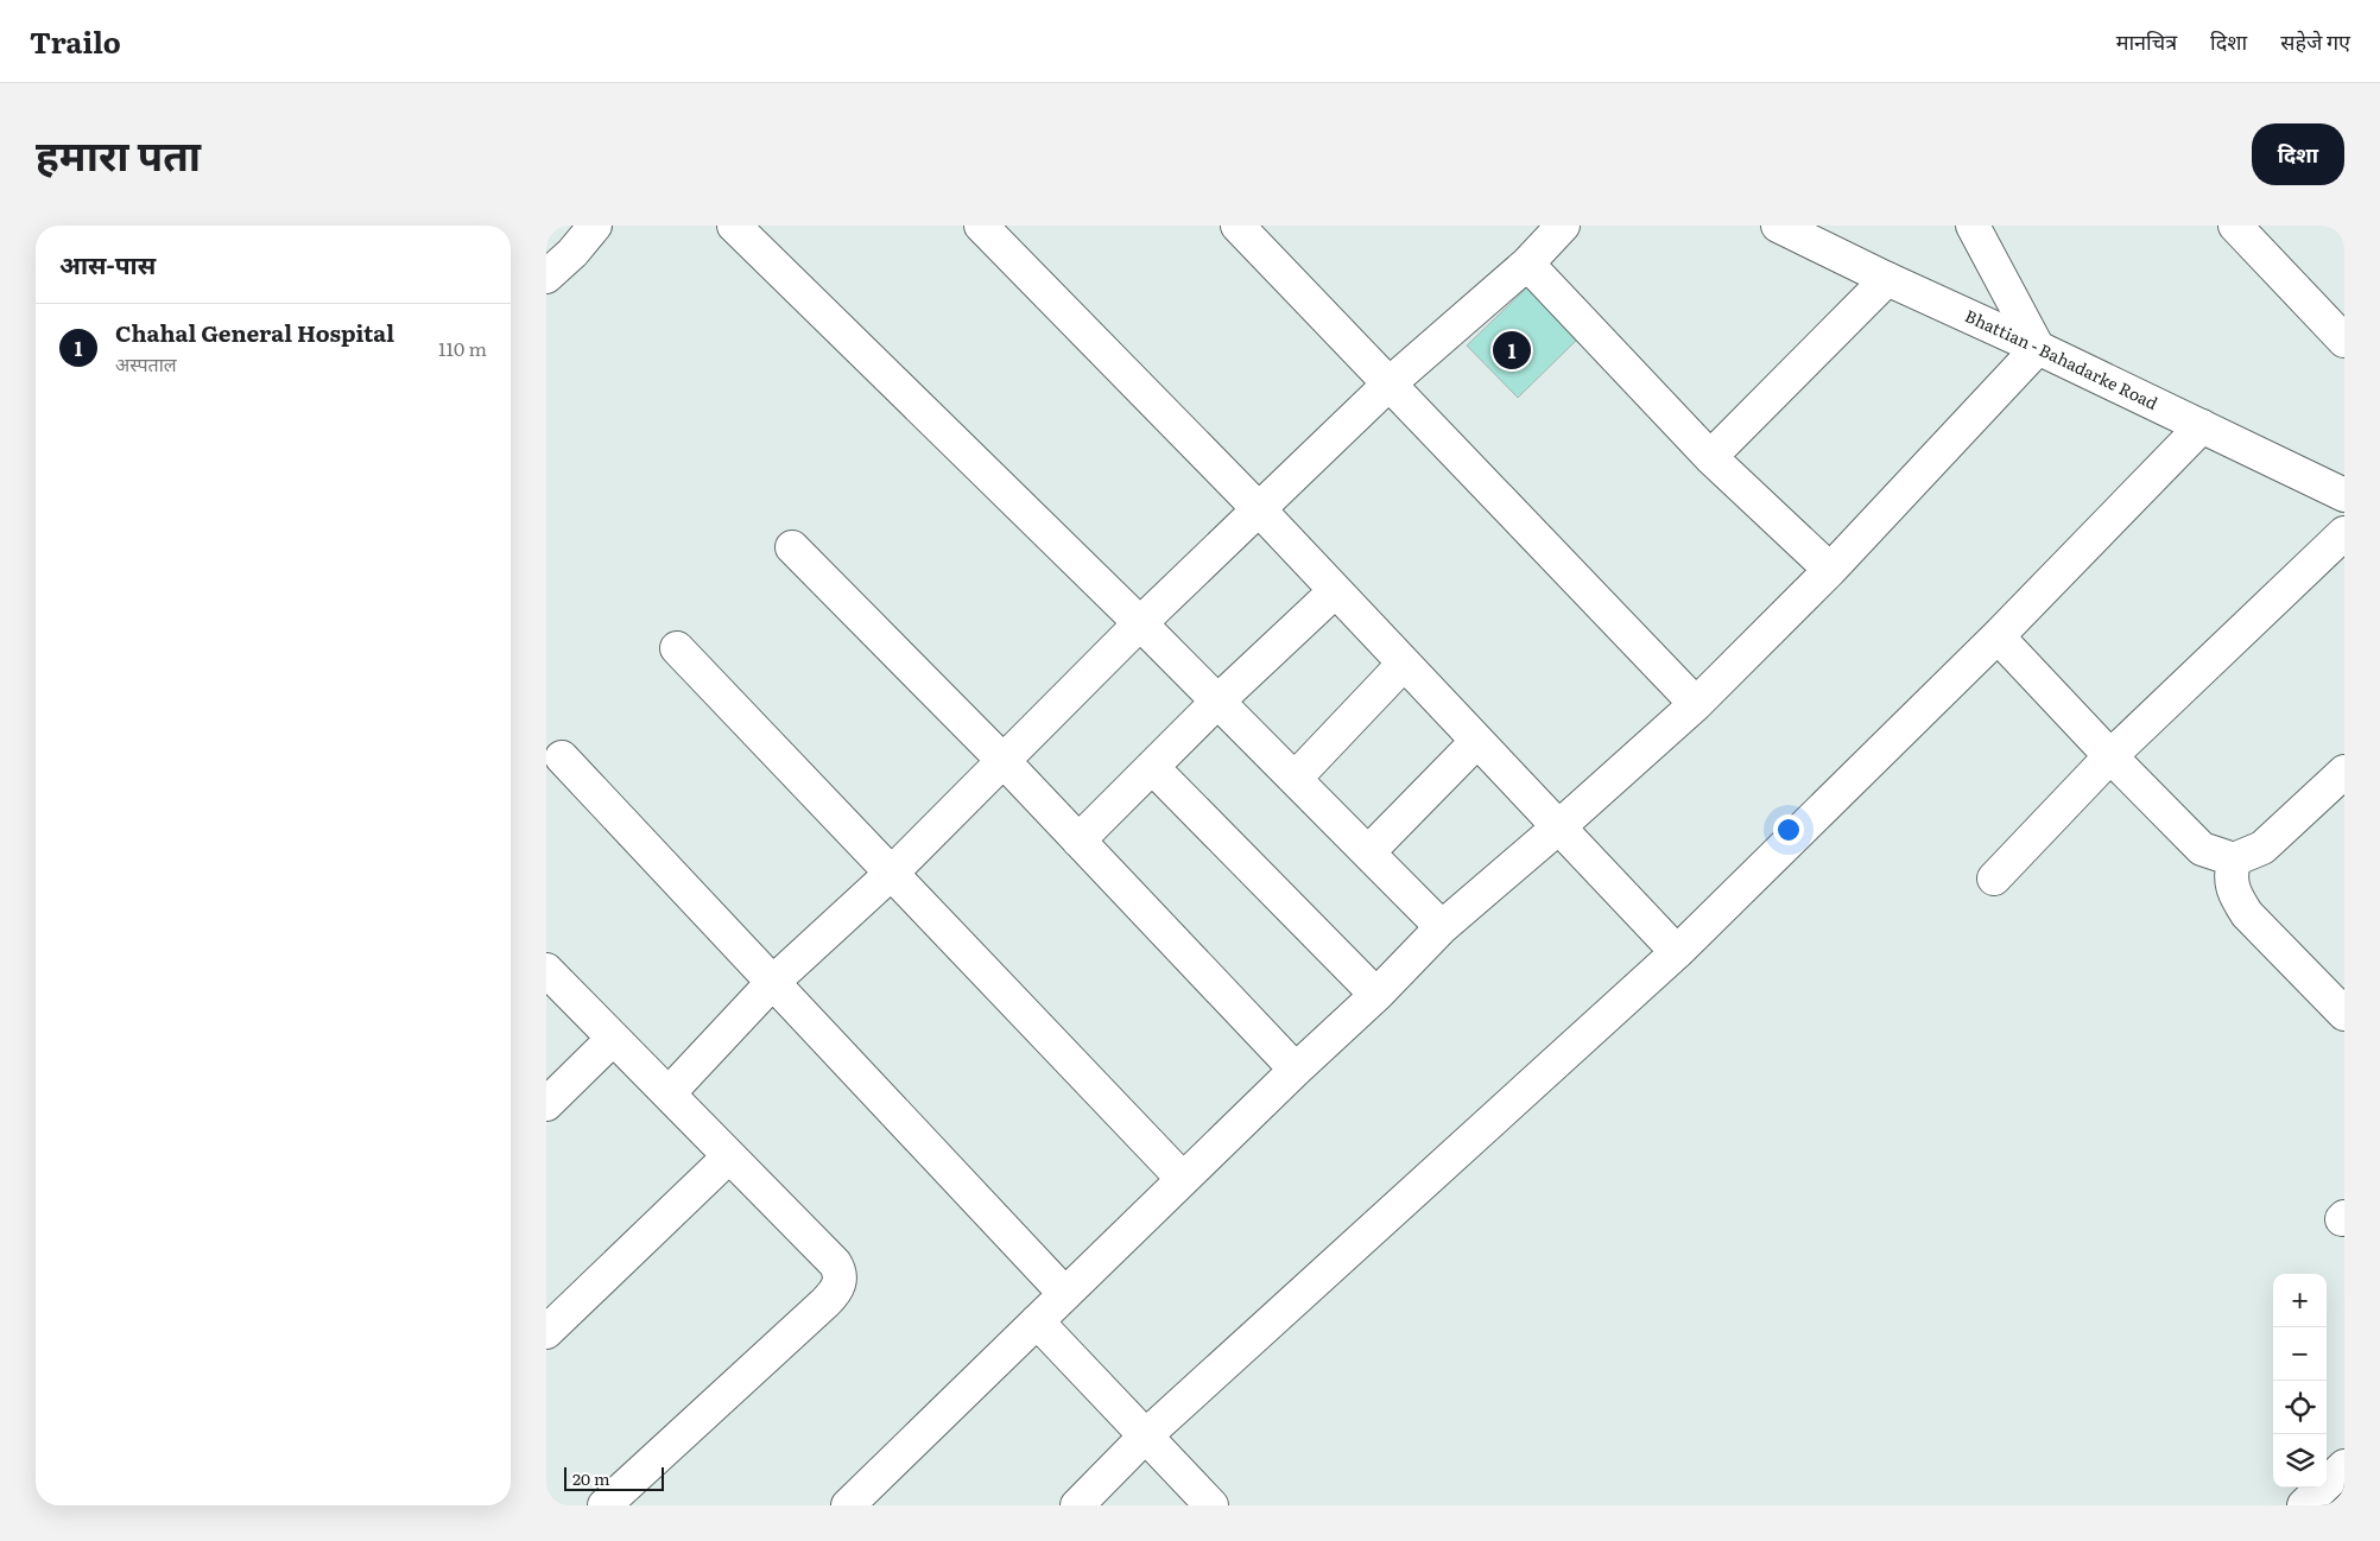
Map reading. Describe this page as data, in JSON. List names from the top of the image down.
{
  "streets": {
    "street": ["Bhattian - Bahadarke Road"]
  },
  "scale_bar": "20 m",
  "page": {
    "header": "Trailo",
    "nav": ["मानचित्र", "दिशा", "सहेजे गए"],
    "title": "हमारा पता",
    "buttons": "दिशा",
    "heading": "आस-पास",
    "list": [
      {
        "mark": "1",
        "name": "Chahal General Hospital",
        "note": "अस्पताल",
        "value": "110 m"
      }
    ],
    "pins": "1",
    "map_buttons": ["+", "−"],
    "scale": "20 m"
  }
}
